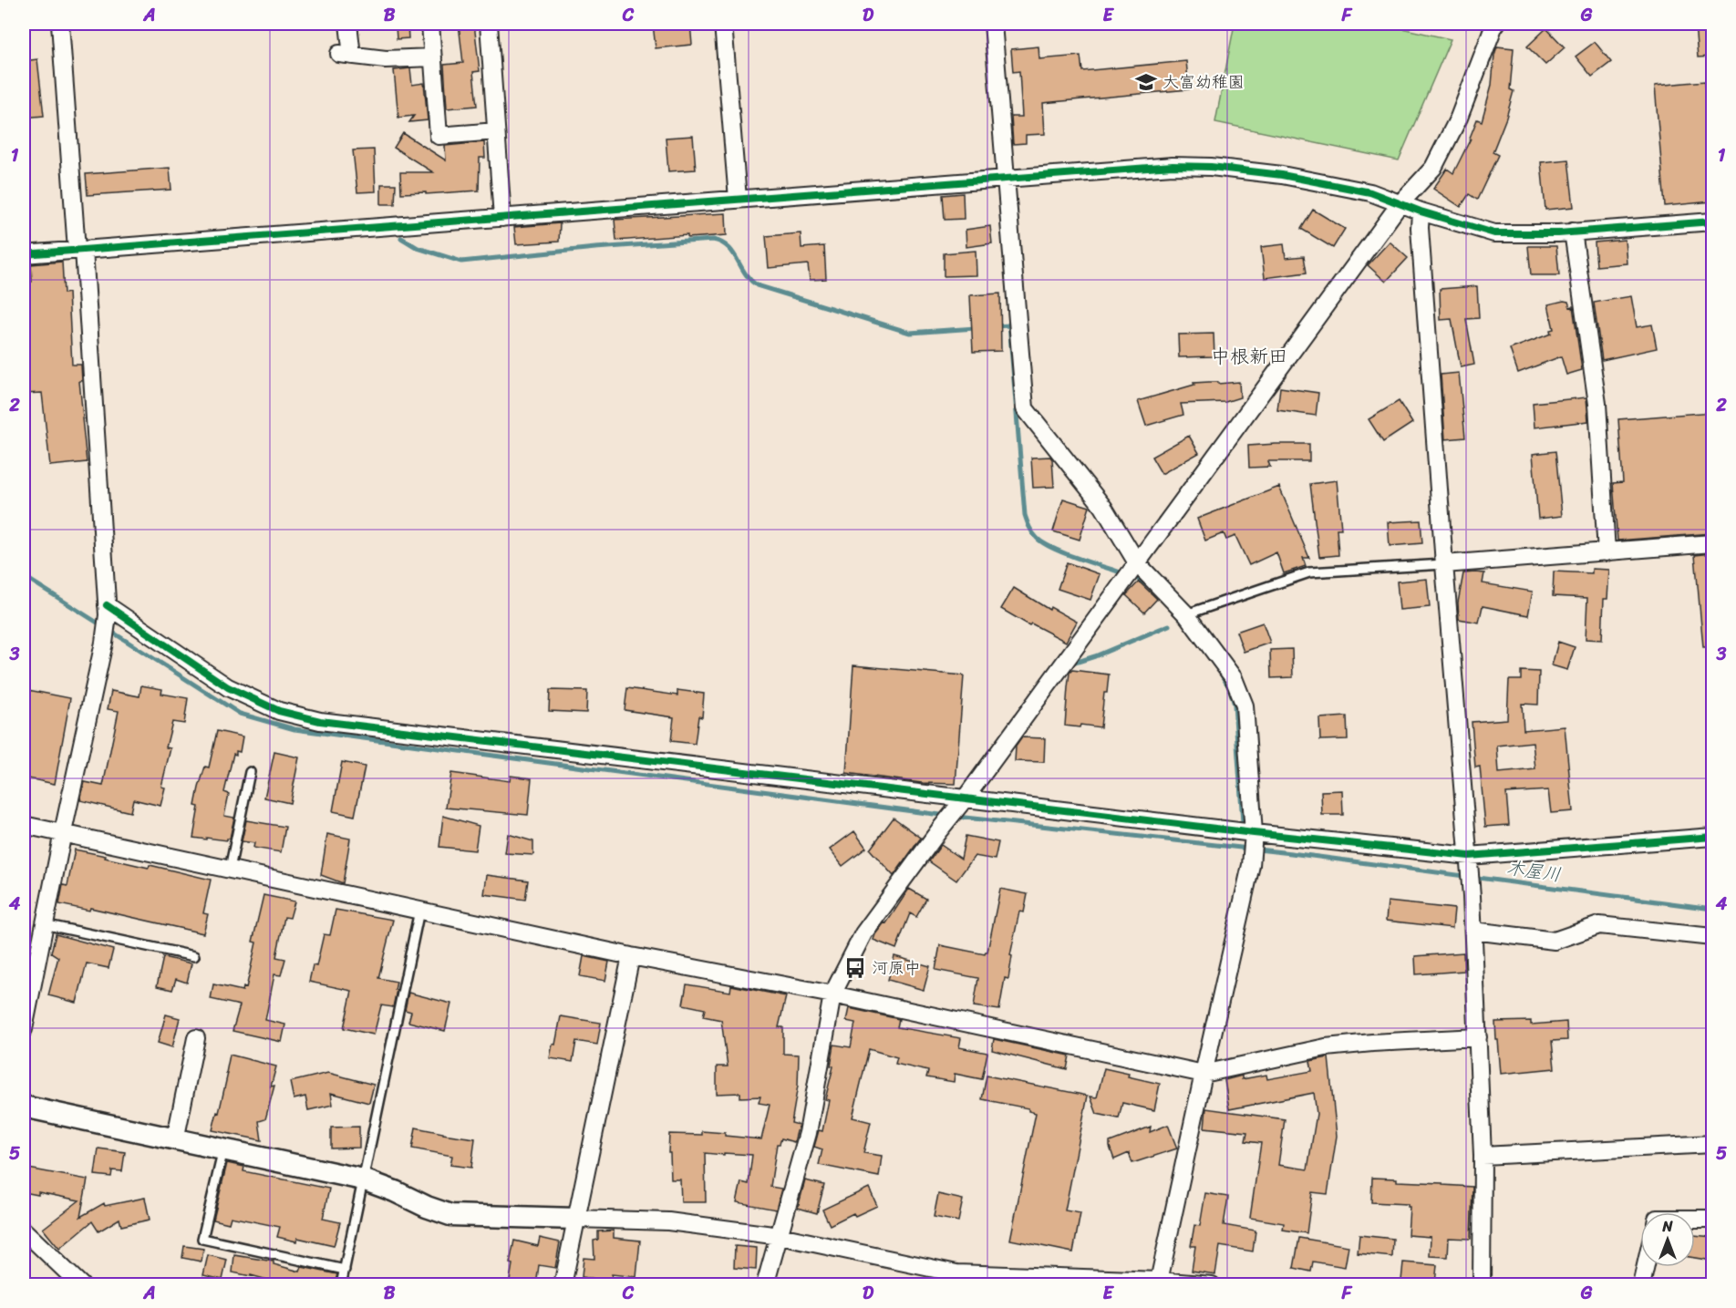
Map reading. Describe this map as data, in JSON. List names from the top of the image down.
{
  "districts": ["中根新田"],
  "water": ["木屋川"],
  "places": {
    "school or university": ["大富幼稚園"],
    "bus stop": ["河原中"]
  },
  "north": "top",
  "grid": {
    "columns": [
      "A",
      "B",
      "C",
      "D",
      "E",
      "F",
      "G"
    ],
    "rows": [
      "1",
      "2",
      "3",
      "4",
      "5"
    ]
  }
}
